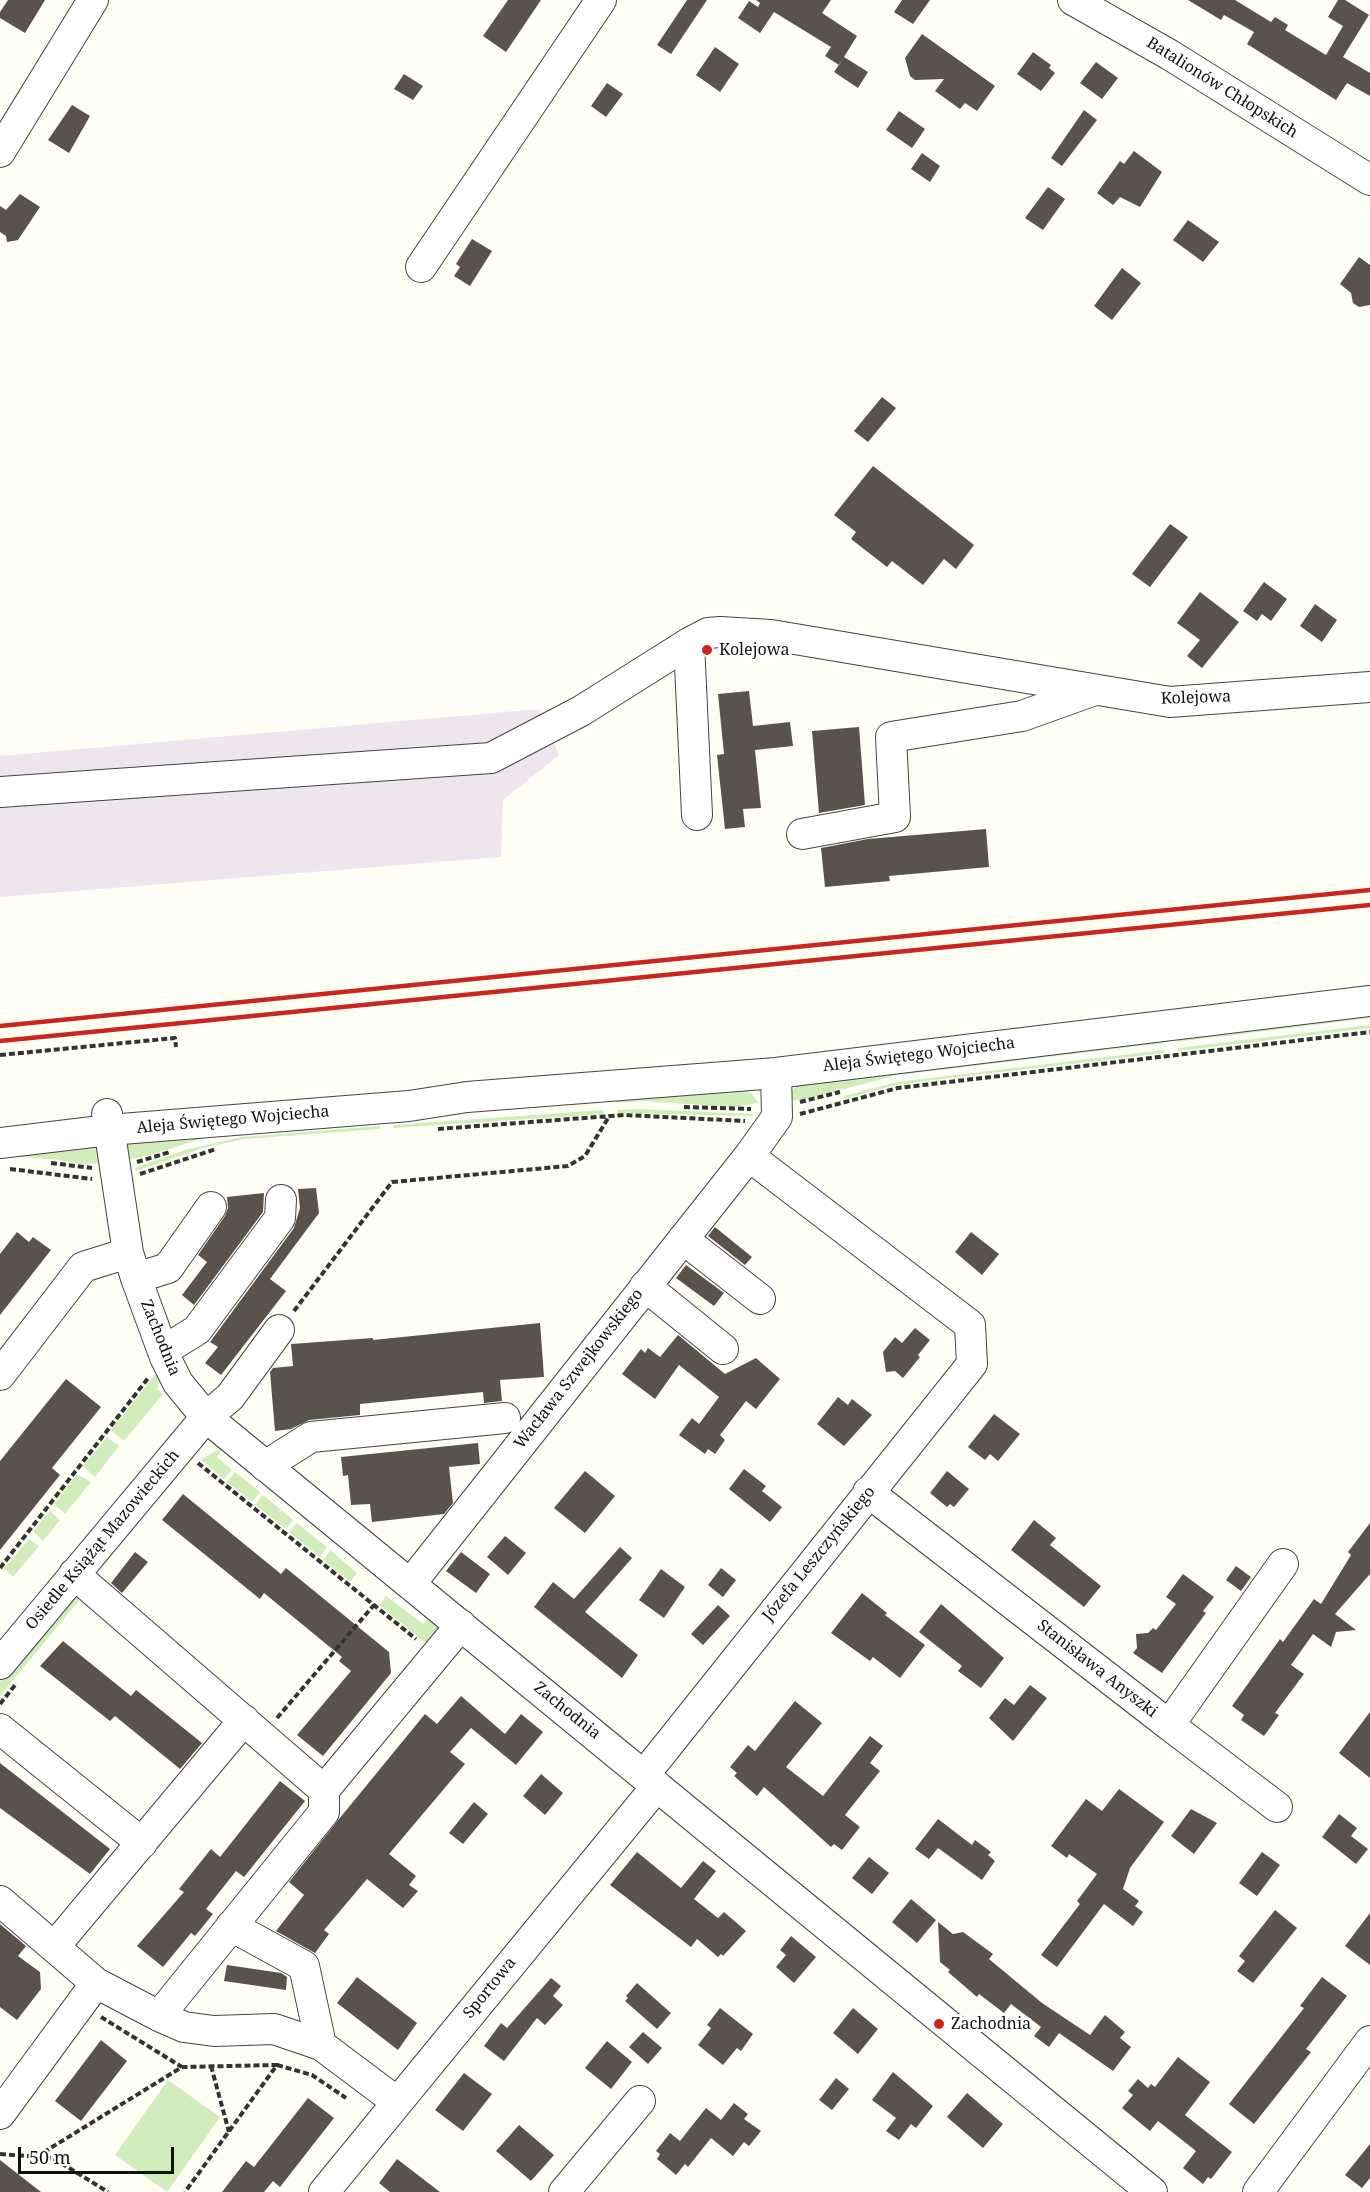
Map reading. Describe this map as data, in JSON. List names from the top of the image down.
{
  "streets": {
    "street": [
      "Batalionów Chłopskich",
      "Kolejowa",
      "Aleja Świętego Wojciecha",
      "Zachodnia",
      "Wacława Szwejkowskiego",
      "Osiedle Książąt Mazowieckich",
      "Józefa Leszczyńskiego",
      "Stanisława Anyszki",
      "Sportowa"
    ]
  },
  "crossings": [
    ["Aleja Świętego Wojciecha", "Zachodnia"],
    ["Zachodnia", "Wacława Szwejkowskiego"],
    ["Zachodnia", "Osiedle Książąt Mazowieckich"],
    ["Zachodnia", "Józefa Leszczyńskiego"],
    ["Zachodnia", "Sportowa"],
    ["Wacława Szwejkowskiego", "Józefa Leszczyńskiego"],
    ["Józefa Leszczyńskiego", "Stanisława Anyszki"],
    ["Józefa Leszczyńskiego", "Sportowa"]
  ],
  "places": ["Kolejowa", "Zachodnia"],
  "scale_bar": "50 m"
}
